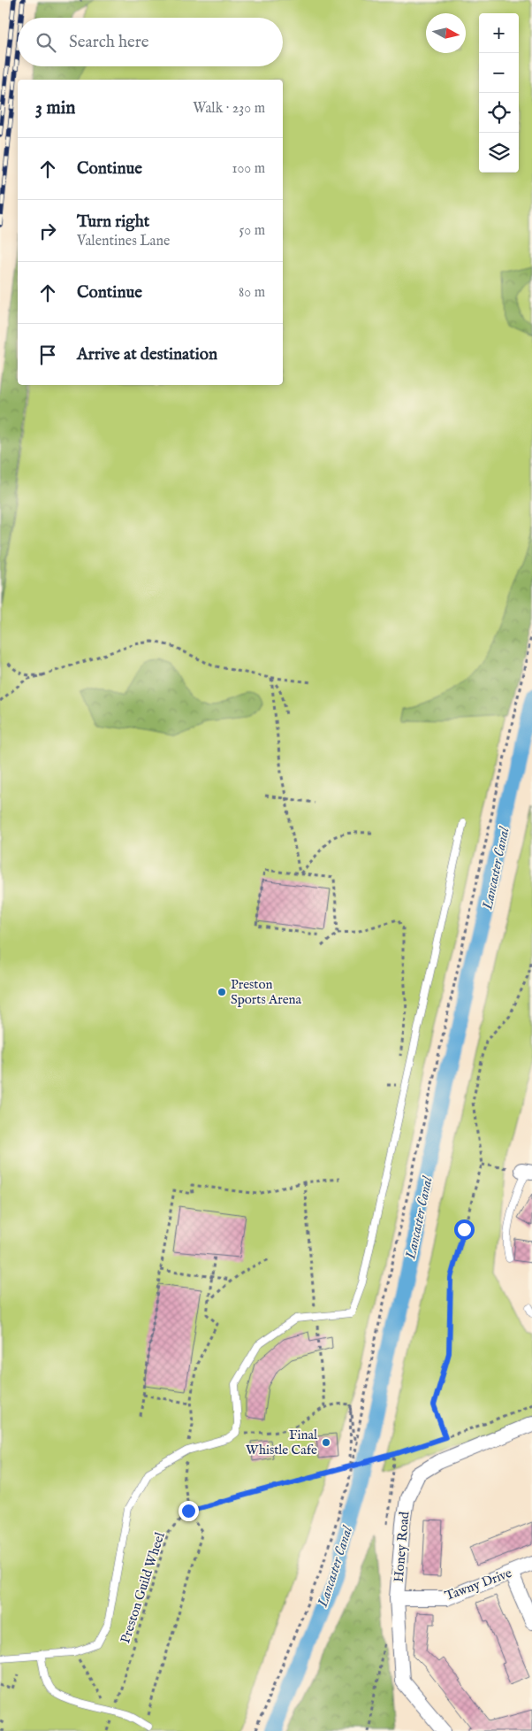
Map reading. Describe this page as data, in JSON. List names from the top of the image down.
{
  "streets": {
    "street": ["Honey Road", "Tawny Drive"],
    "path": ["Preston Guild Wheel"]
  },
  "crossings": [
    ["Honey Road", "Tawny Drive"]
  ],
  "water": ["Lancaster Canal"],
  "places": ["Preston Sports Arena", "Final Whistle Cafe"],
  "north": "right",
  "page": {
    "map_buttons": ["+", "−"],
    "search": "Search here",
    "heading": ["3 min", "Walk · 230 m"],
    "list": [
      ["Continue", "100 m"],
      ["Turn right", "Valentines Lane", "50 m"],
      ["Continue", "80 m"],
      "Arrive at destination"
    ]
  }
}
